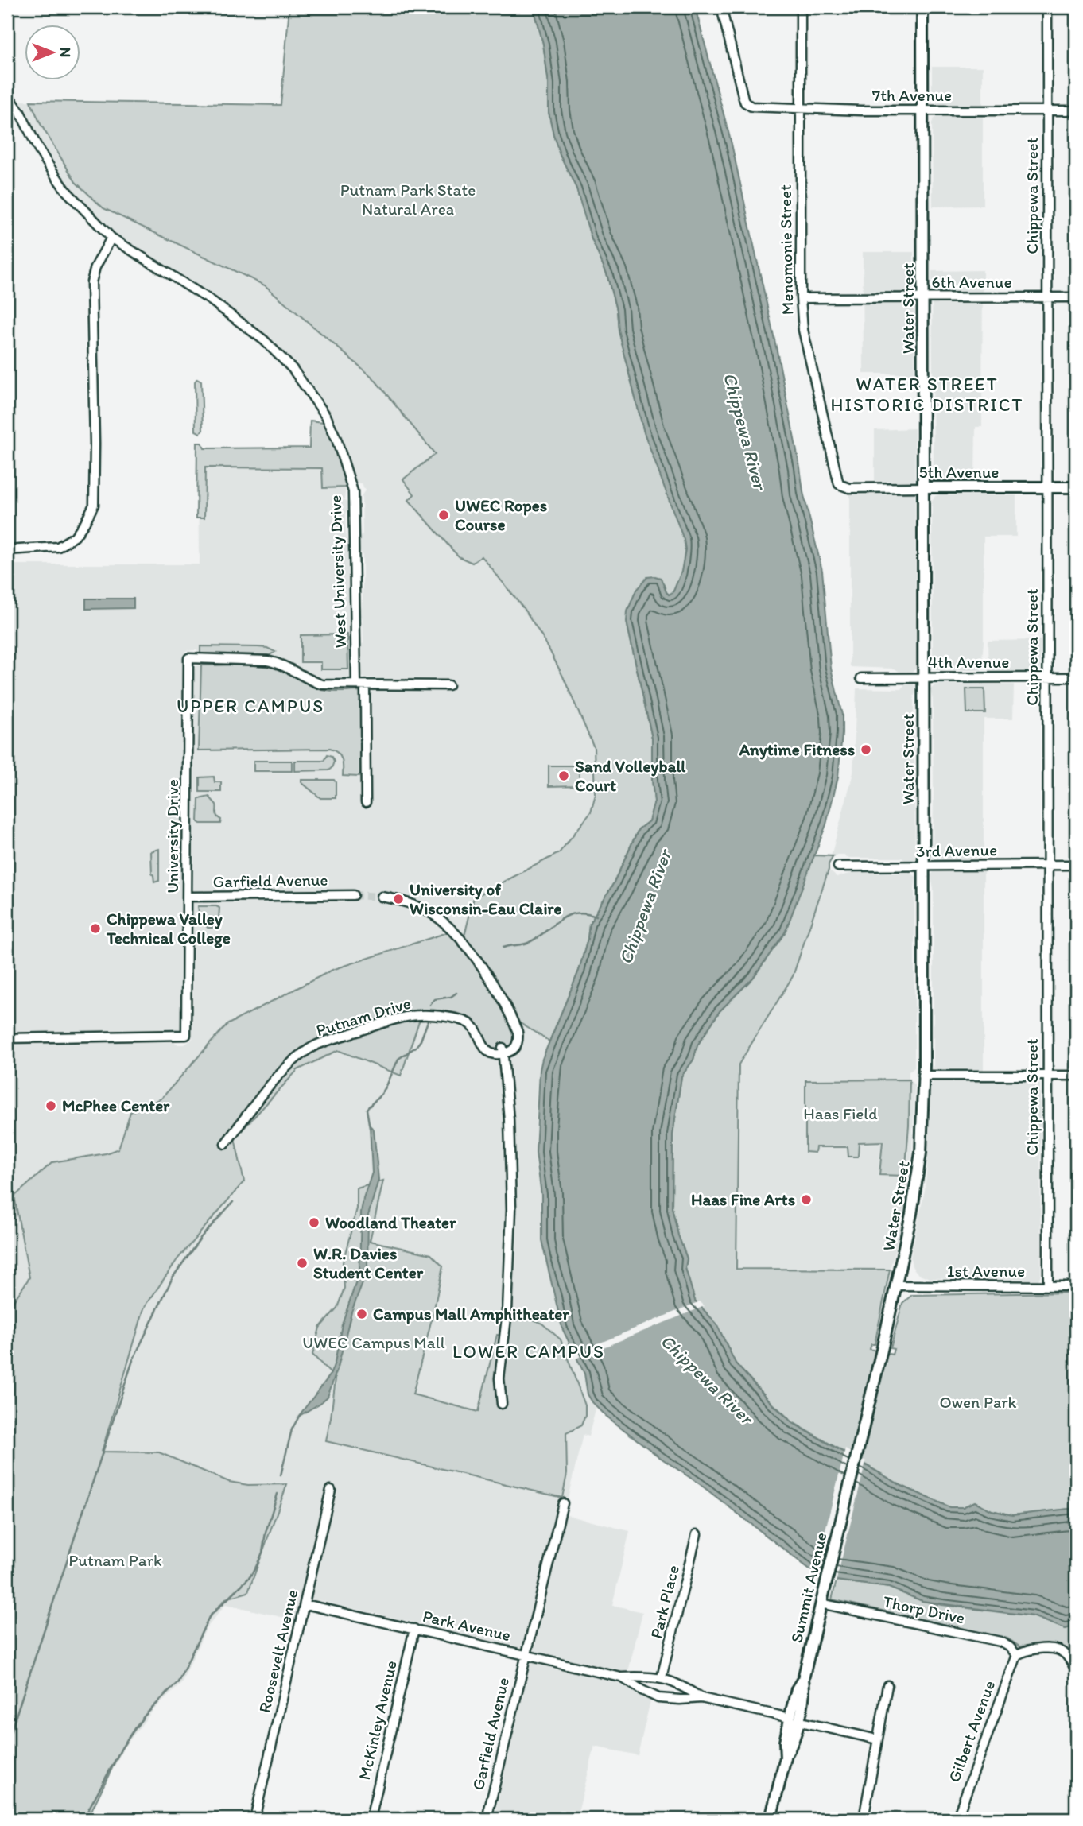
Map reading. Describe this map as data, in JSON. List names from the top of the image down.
{
  "streets": {
    "main road": ["Water Street", "5th Avenue", "Summit Avenue"],
    "street": [
      "7th Avenue",
      "Chippewa Street",
      "Menomonie Street",
      "6th Avenue",
      "West University Drive",
      "4th Avenue",
      "University Drive",
      "3rd Avenue",
      "Garfield Avenue",
      "Putnam Drive",
      "1st Avenue",
      "Park Place",
      "Thorp Drive",
      "Park Avenue",
      "Roosevelt Avenue",
      "McKinley Avenue",
      "Gilbert Avenue"
    ]
  },
  "crossings": [
    ["7th Avenue", "Chippewa Street"],
    ["7th Avenue", "Menomonie Street"],
    ["7th Avenue", "Water Street"],
    ["Chippewa Street", "6th Avenue"],
    ["Chippewa Street", "5th Avenue"],
    ["Chippewa Street", "4th Avenue"],
    ["Chippewa Street", "3rd Avenue"],
    ["Chippewa Street", "1st Avenue"],
    ["Menomonie Street", "6th Avenue"],
    ["Menomonie Street", "5th Avenue"],
    ["6th Avenue", "Water Street"],
    ["Water Street", "5th Avenue"],
    ["Water Street", "4th Avenue"],
    ["Water Street", "3rd Avenue"],
    ["Water Street", "1st Avenue"],
    ["Water Street", "Summit Avenue"],
    ["West University Drive", "University Drive"],
    ["University Drive", "Garfield Avenue"],
    ["Garfield Avenue", "Park Avenue"],
    ["Summit Avenue", "Thorp Drive"],
    ["Summit Avenue", "Park Avenue"],
    ["Park Place", "Park Avenue"],
    ["Thorp Drive", "Gilbert Avenue"],
    ["Park Avenue", "Roosevelt Avenue"],
    ["Park Avenue", "McKinley Avenue"]
  ],
  "districts": ["WATER STREET HISTORIC DISTRICT", "UPPER CAMPUS", "LOWER CAMPUS"],
  "water": ["Chippewa River"],
  "parks": [
    "Putnam Park State Natural Area",
    "Haas Field",
    "UWEC Campus Mall",
    "Owen Park",
    "Putnam Park"
  ],
  "places": [
    "UWEC Ropes Course",
    "Anytime Fitness",
    "Sand Volleyball Court",
    "University of Wisconsin-Eau Claire",
    "Chippewa Valley Technical College",
    "McPhee Center",
    "Haas Fine Arts",
    "Woodland Theater",
    "W.R. Davies Student Center",
    "Campus Mall Amphitheater"
  ],
  "north": "right"
}
